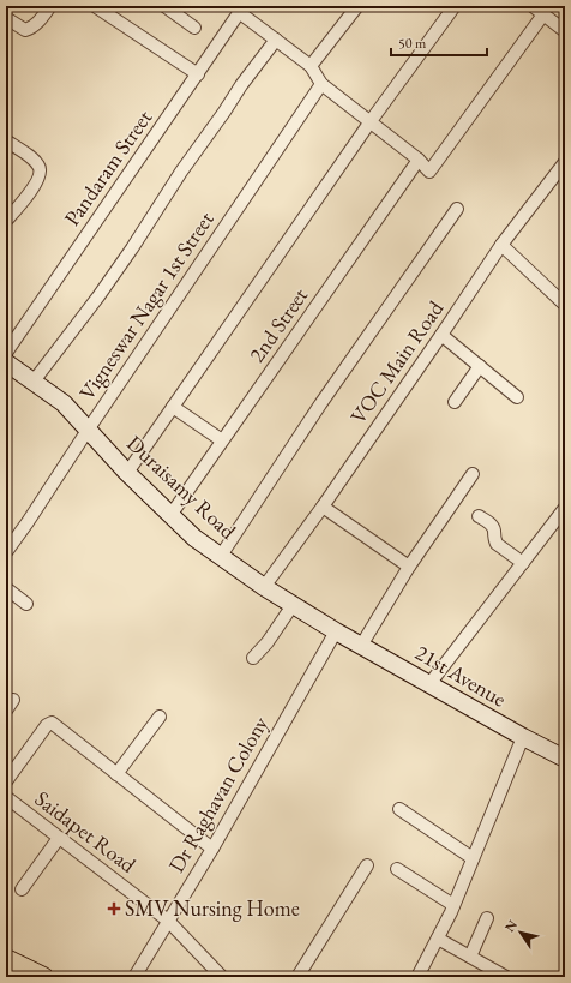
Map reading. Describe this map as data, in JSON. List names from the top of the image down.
{
  "streets": {
    "street": [
      "Pandaram Street",
      "Vigneswar Nagar 1st Street",
      "2nd Street",
      "VOC Main Road",
      "Duraisamy Road",
      "21st Avenue",
      "Dr Raghavan Colony",
      "Saidapet Road"
    ]
  },
  "crossings": [
    ["Pandaram Street", "Duraisamy Road"],
    ["Vigneswar Nagar 1st Street", "Duraisamy Road"],
    ["2nd Street", "Duraisamy Road"],
    ["VOC Main Road", "Duraisamy Road"],
    ["Duraisamy Road", "21st Avenue"],
    ["Duraisamy Road", "Dr Raghavan Colony"],
    ["21st Avenue", "Dr Raghavan Colony"],
    ["Dr Raghavan Colony", "Saidapet Road"]
  ],
  "places": {
    "health": ["SMV Nursing Home"]
  },
  "scale_bar": "50 m",
  "north": "top left"
}
